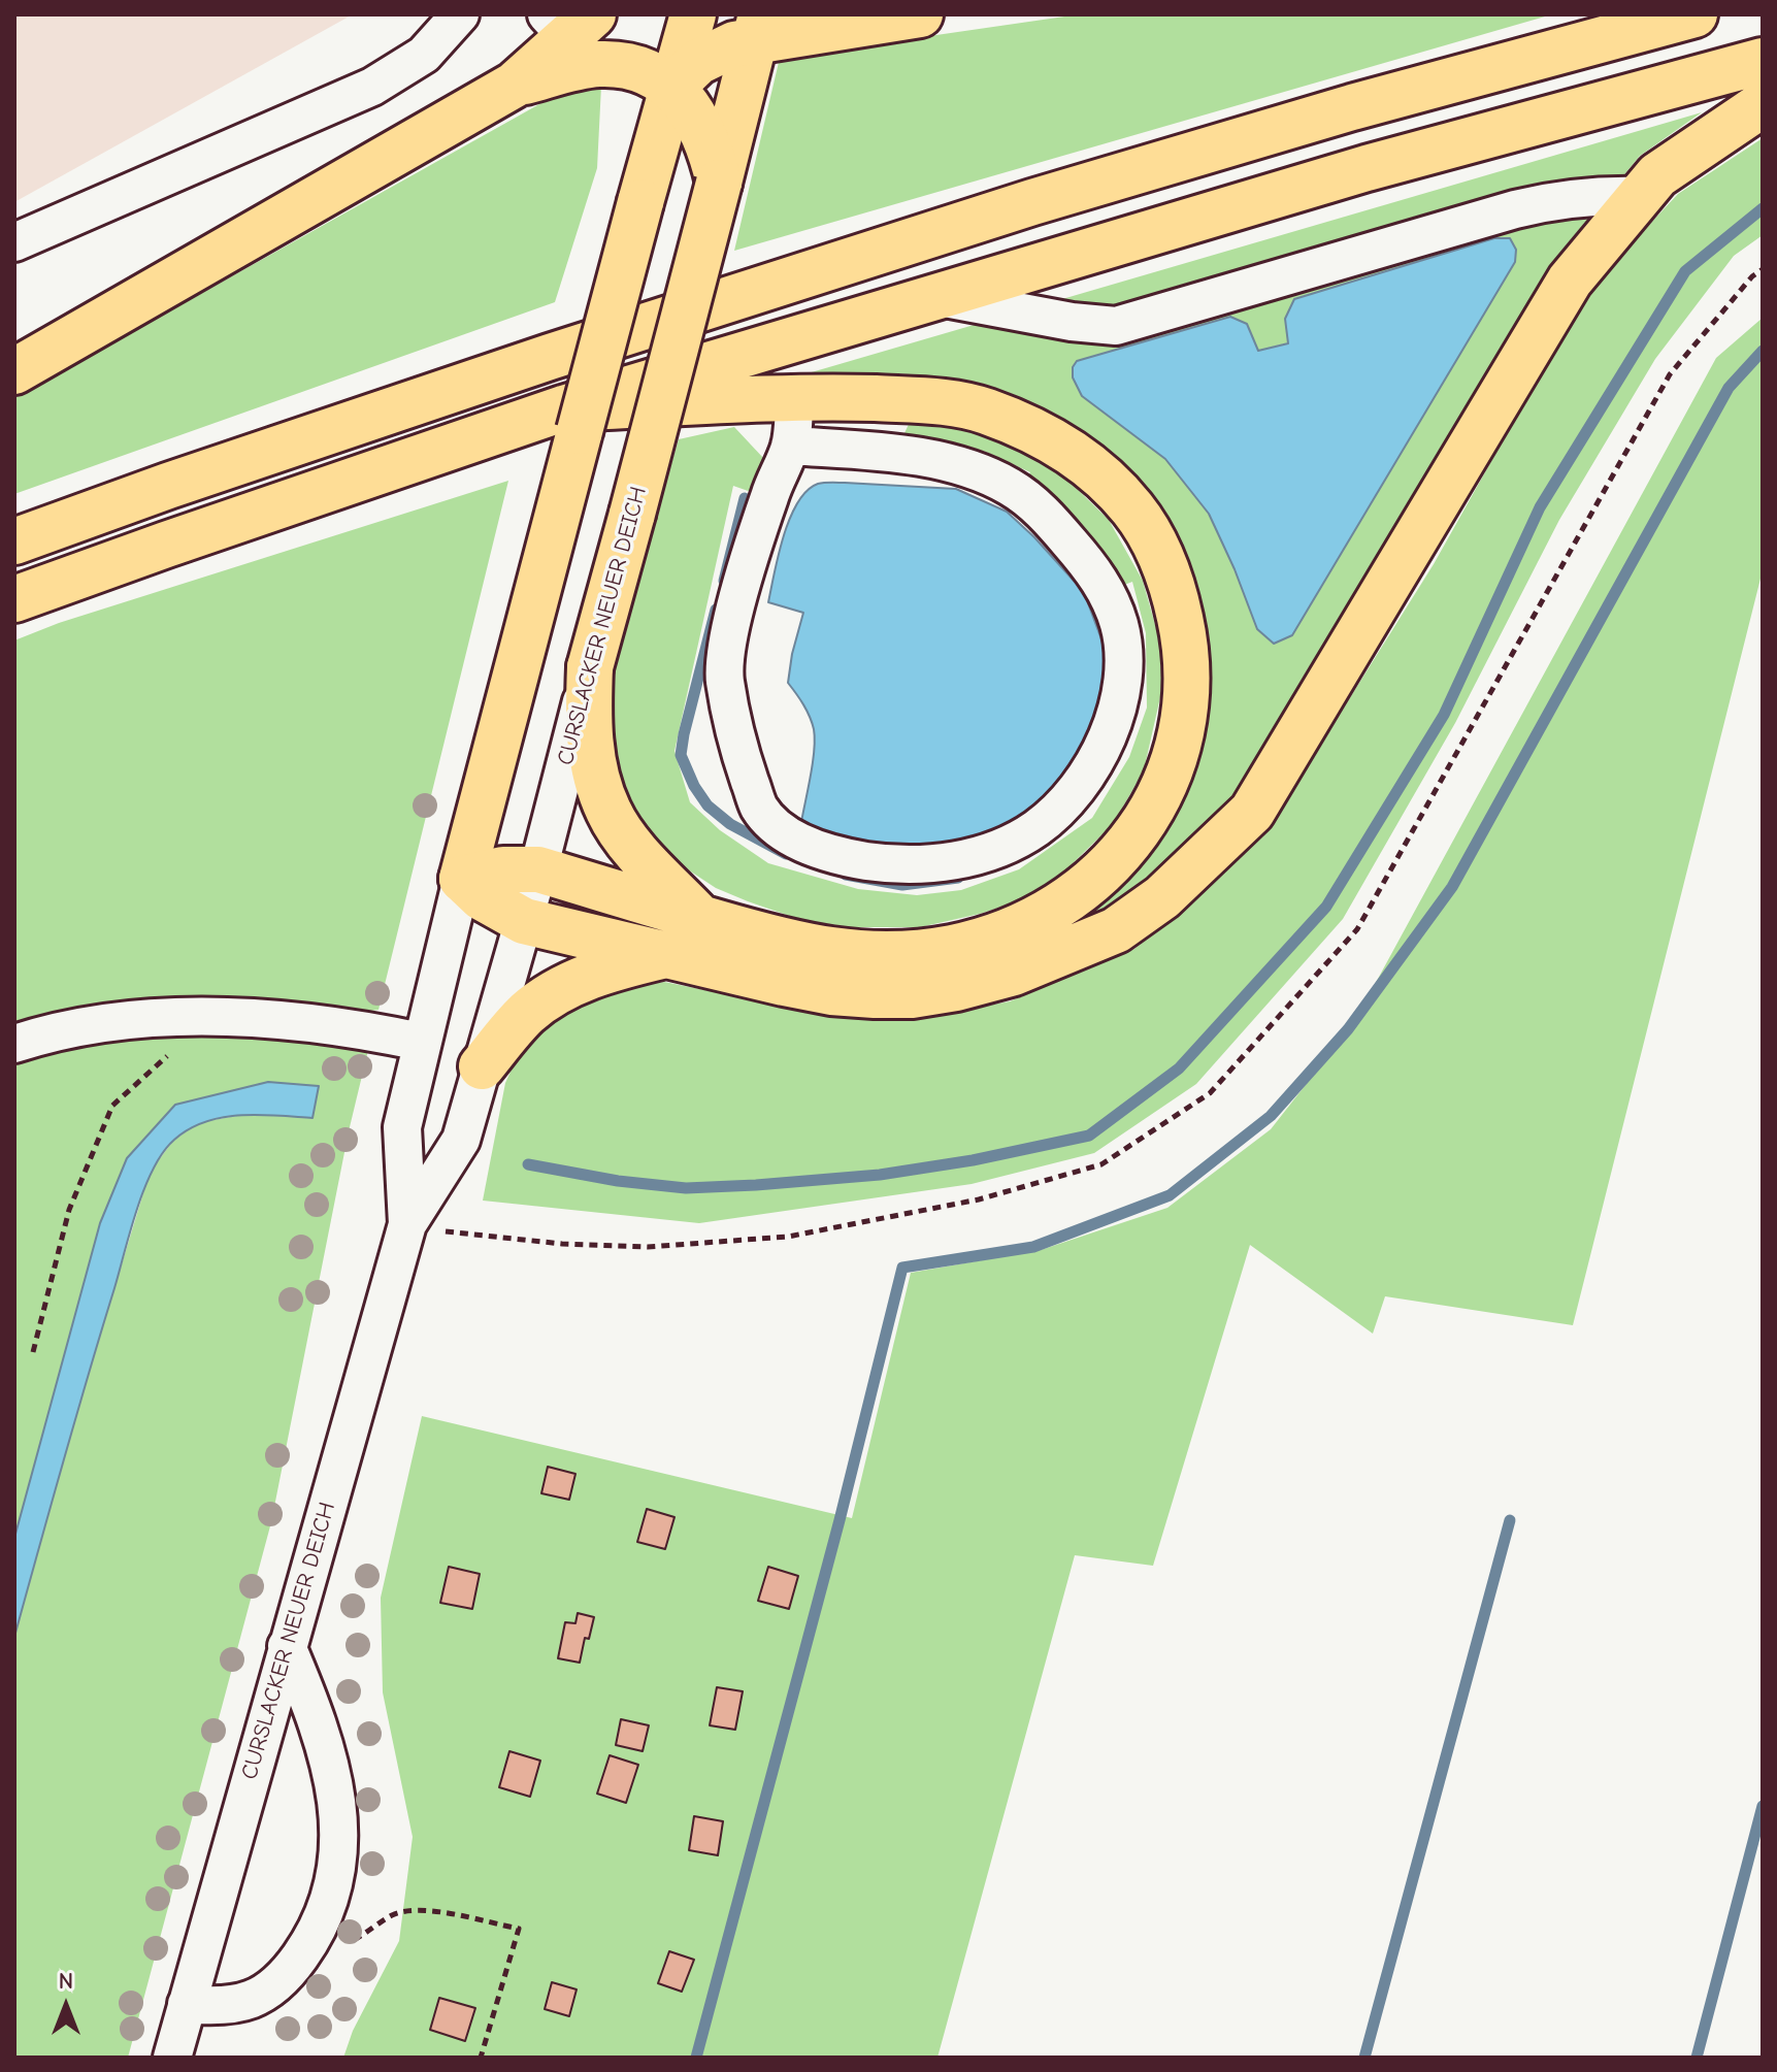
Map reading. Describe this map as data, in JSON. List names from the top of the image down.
{
  "streets": {
    "main road": ["CURSLACKER NEUER DEICH"]
  },
  "north": "top"
}
